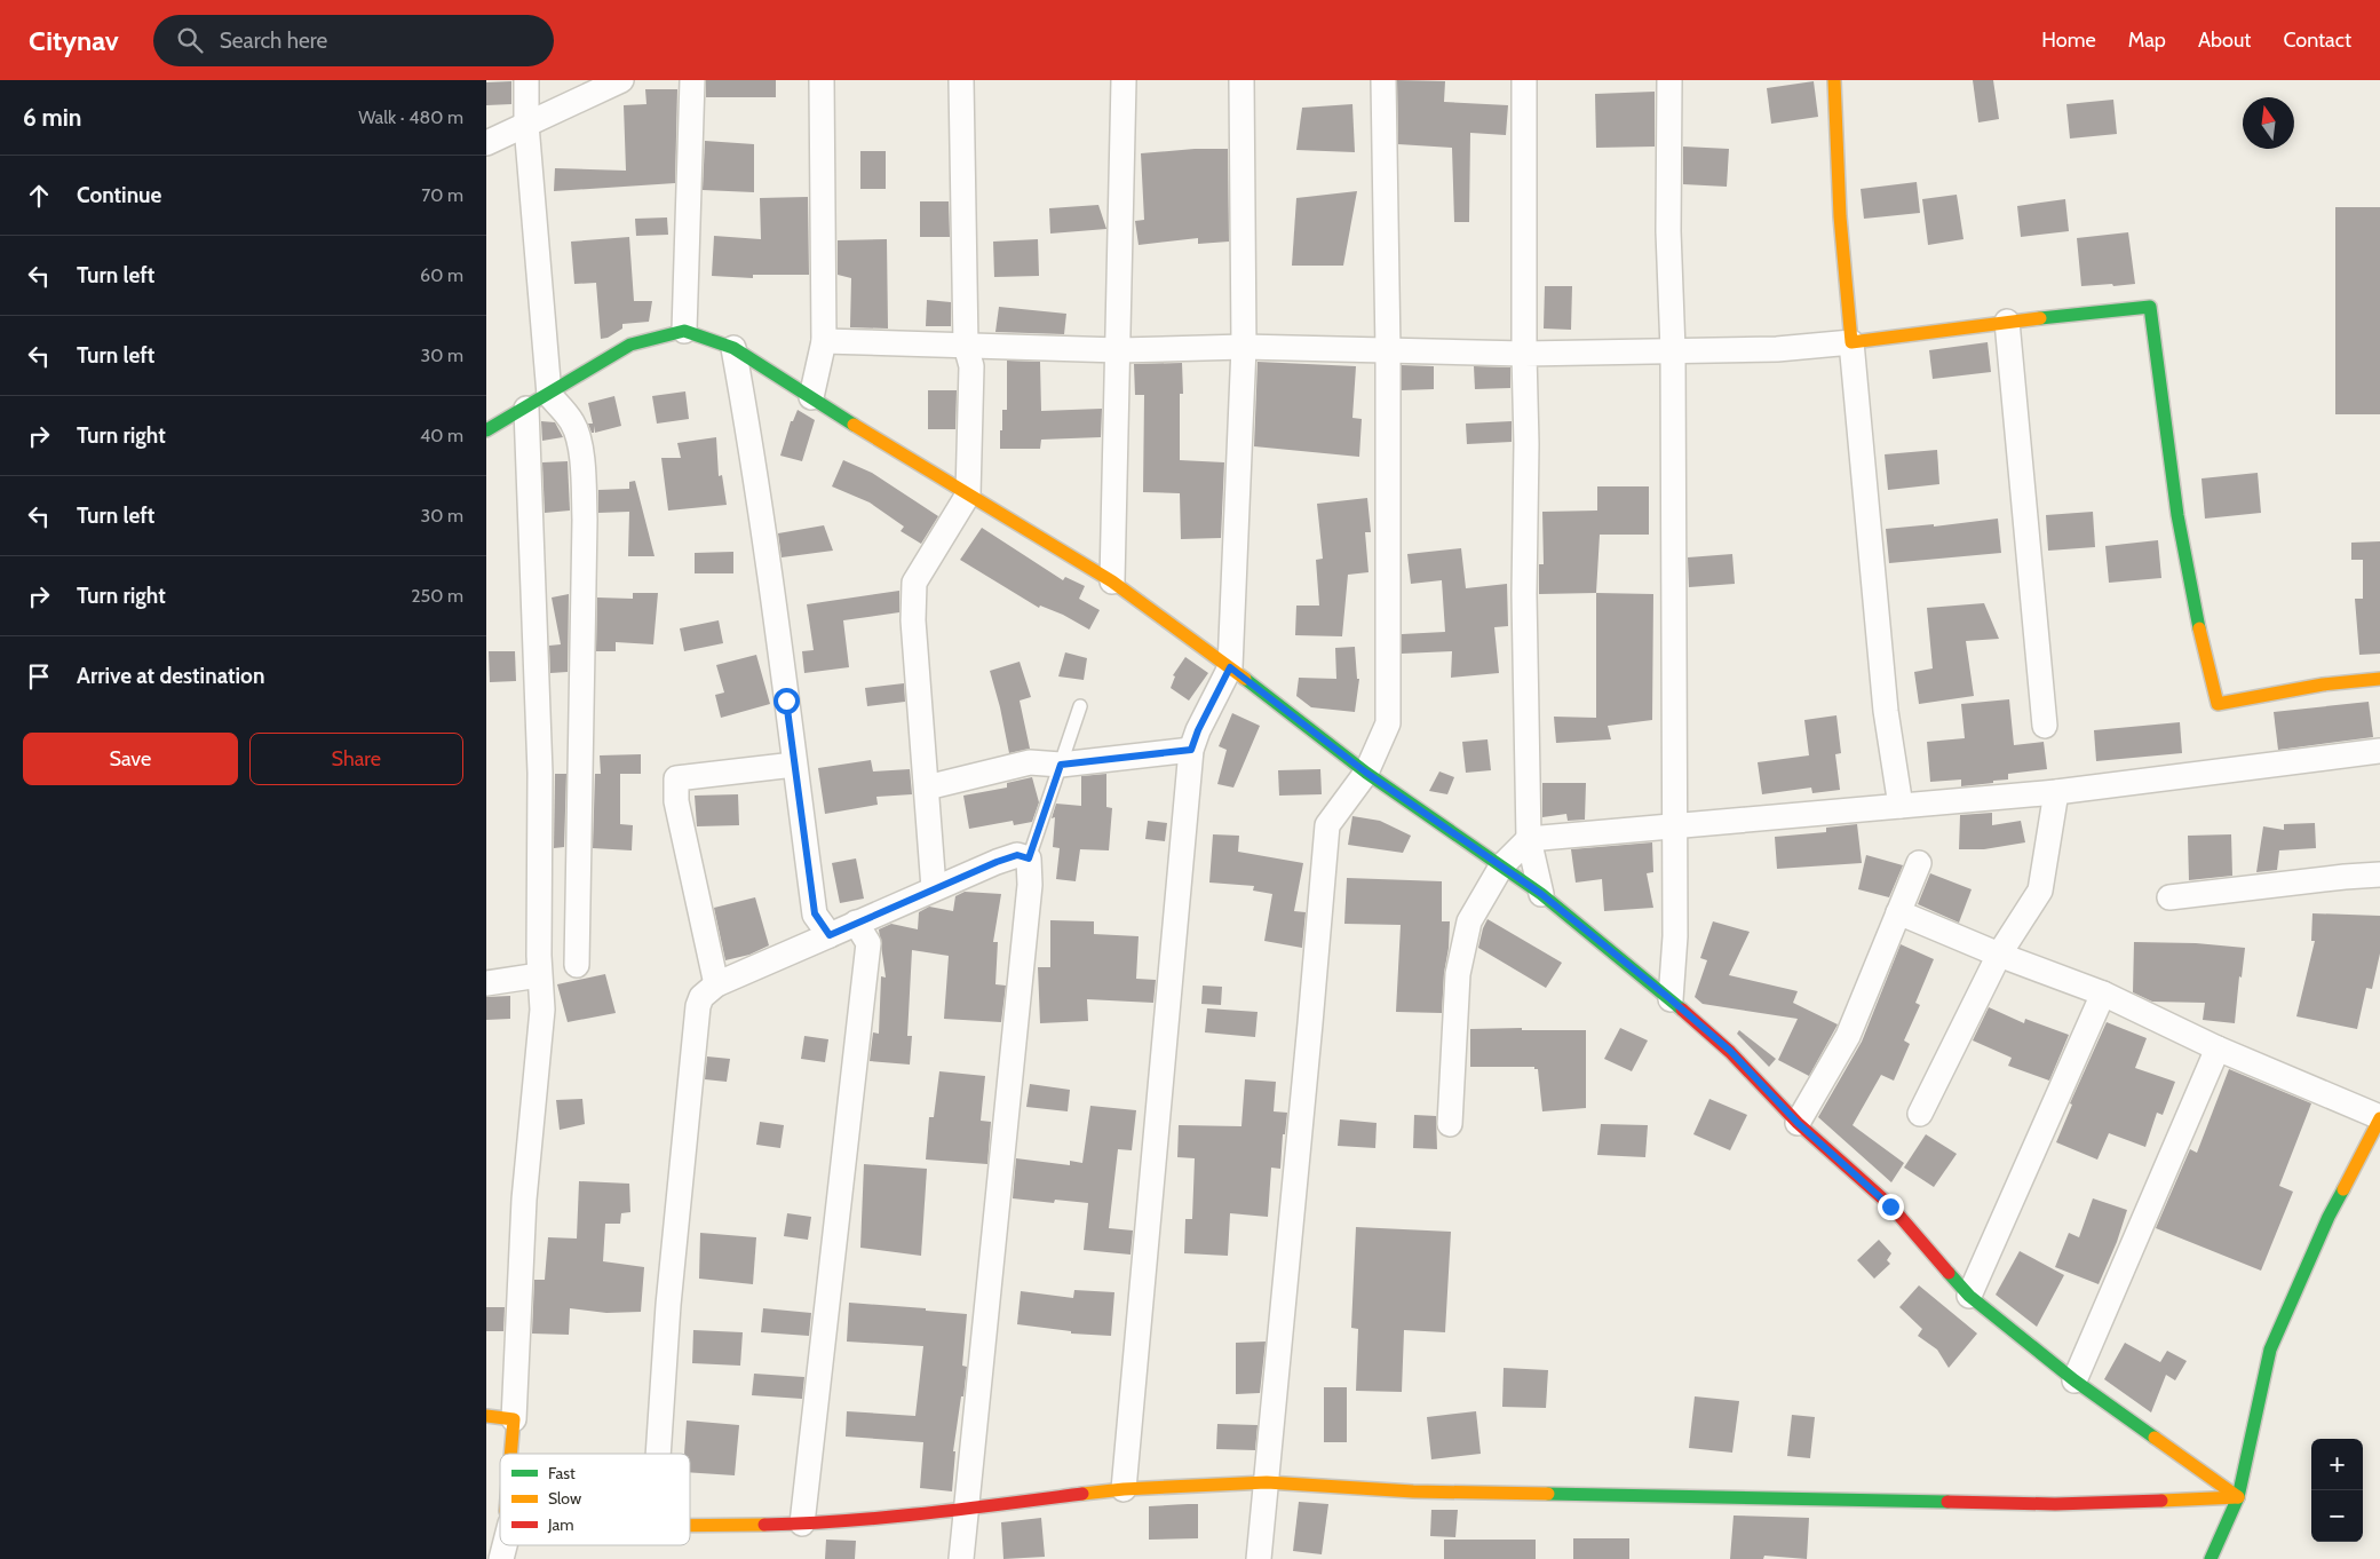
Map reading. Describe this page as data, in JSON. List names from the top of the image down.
{
  "legend": ["Fast", "Slow", "Jam"],
  "north": "top",
  "page": {
    "header": "Citynav",
    "search": "Search here",
    "nav": [
      "Home",
      "Map",
      "About",
      "Contact"
    ],
    "heading": ["6 min", "Walk · 480 m"],
    "list": [
      ["Continue", "70 m"],
      ["Turn left", "60 m"],
      ["Turn left", "30 m"],
      ["Turn right", "40 m"],
      ["Turn left", "30 m"],
      ["Turn right", "250 m"],
      "Arrive at destination"
    ],
    "buttons": ["Save", "Share"],
    "map_buttons": ["+", "−"]
  }
}
